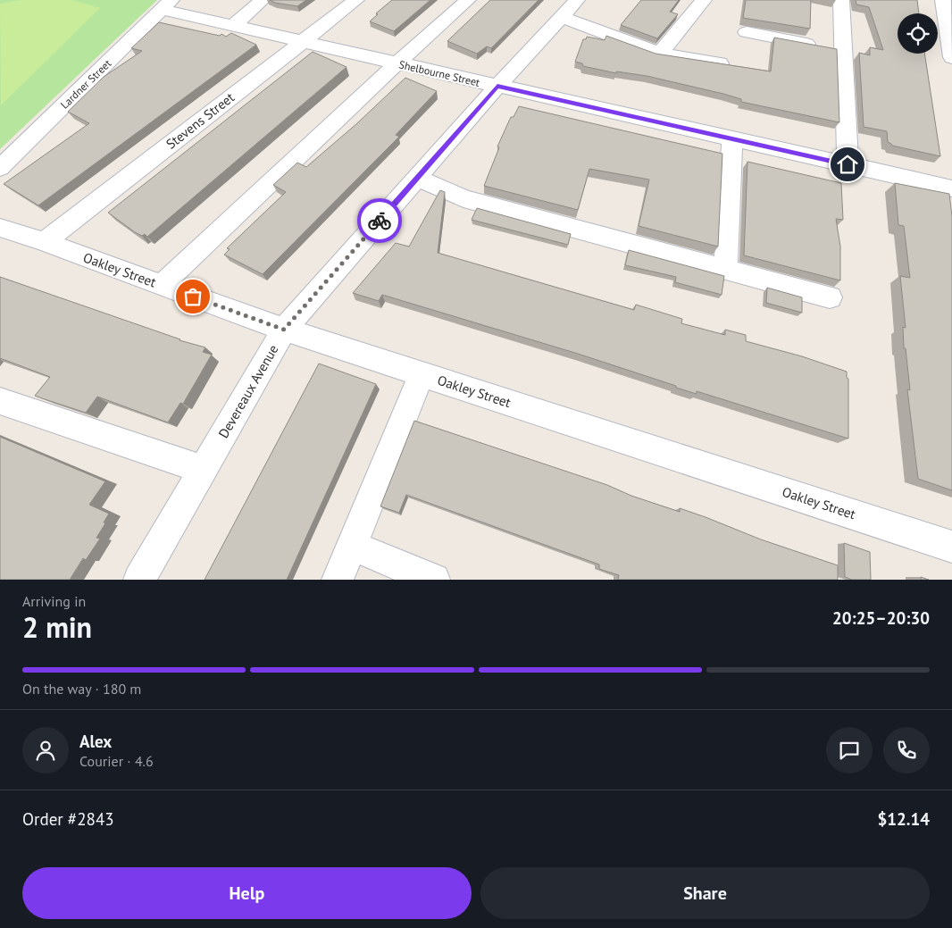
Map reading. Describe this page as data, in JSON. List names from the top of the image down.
{
  "streets": {
    "street": [
      "Shelbourne Street",
      "Lardner Street",
      "Stevens Street",
      "Oakley Street",
      "Devereaux Avenue"
    ]
  },
  "crossings": [
    ["Shelbourne Street", "Lardner Street"],
    ["Shelbourne Street", "Stevens Street"],
    ["Shelbourne Street", "Devereaux Avenue"],
    ["Stevens Street", "Oakley Street"],
    ["Oakley Street", "Devereaux Avenue"]
  ],
  "page": {
    "heading": ["2 min", "Arriving in", "20:25–20:30"],
    "panel": [
      "Alex",
      "Courier · 4.6",
      "Order #2843",
      "$12.14"
    ],
    "bar": "On the way · 180 m",
    "buttons": ["Help", "Share"]
  }
}
